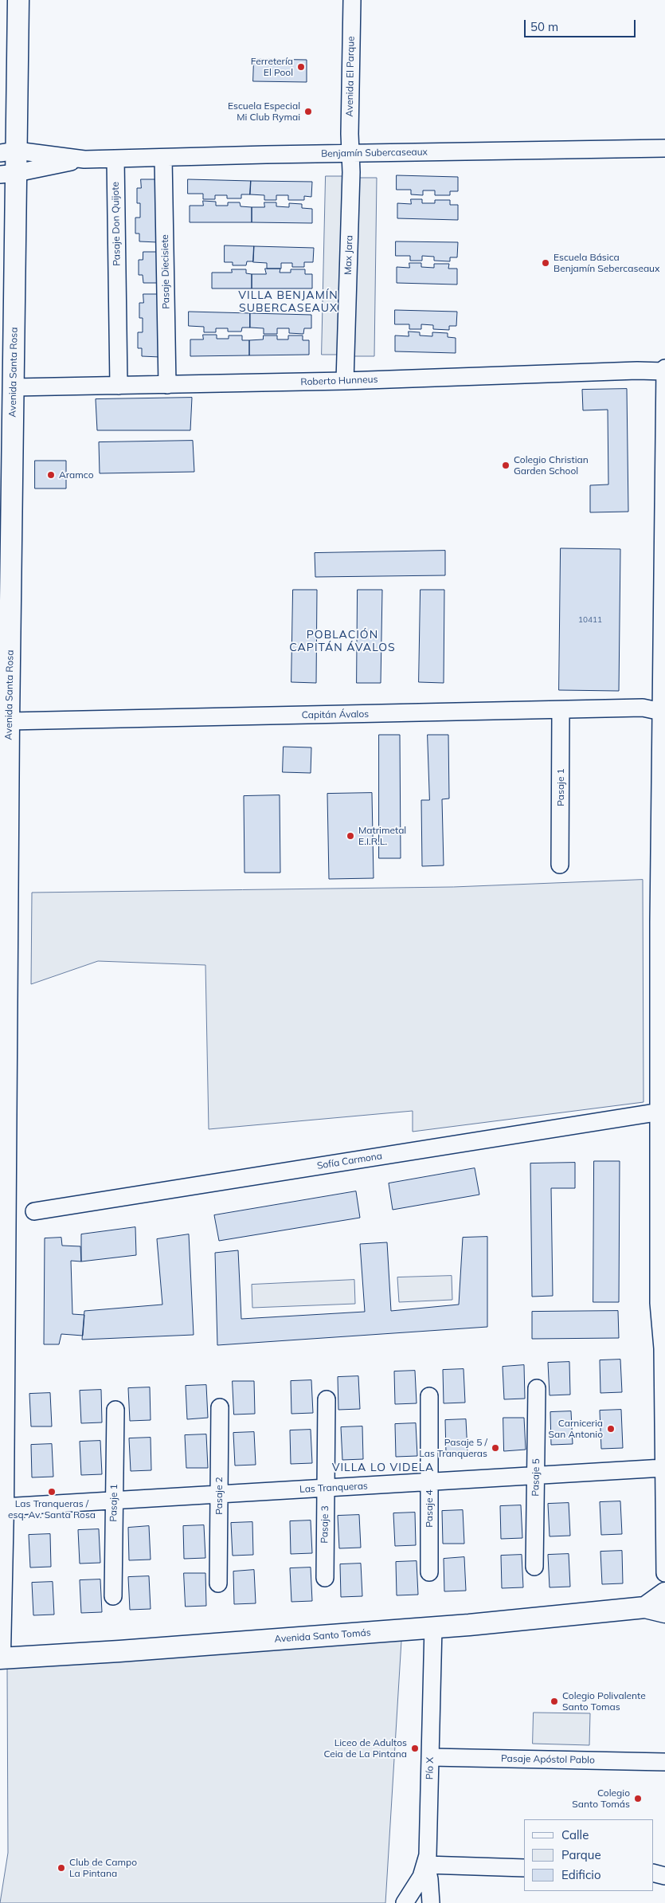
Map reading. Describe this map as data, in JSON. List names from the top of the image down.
{
  "streets": {
    "main road": ["Avenida Santa Rosa", "Avenida Santo Tomás"],
    "street": [
      "Avenida El Parque",
      "Benjamín Subercaseaux",
      "Pasaje Don Quijote",
      "Max Jara",
      "Pasaje Diecisiete",
      "Roberto Hunneus",
      "Capitán Ávalos",
      "Pasaje 1",
      "Sofía Carmona",
      "Pasaje 5",
      "Las Tranqueras",
      "Pasaje 2",
      "Pasaje 4",
      "Pasaje 3",
      "Pasaje Apóstol Pablo",
      "Pío X"
    ]
  },
  "crossings": [
    ["Avenida El Parque", "Benjamín Subercaseaux"],
    ["Avenida El Parque", "Max Jara"],
    ["Benjamín Subercaseaux", "Pasaje Don Quijote"],
    ["Benjamín Subercaseaux", "Max Jara"],
    ["Benjamín Subercaseaux", "Pasaje Diecisiete"],
    ["Benjamín Subercaseaux", "Avenida Santa Rosa"],
    ["Pasaje Don Quijote", "Roberto Hunneus"],
    ["Max Jara", "Roberto Hunneus"],
    ["Pasaje Diecisiete", "Roberto Hunneus"],
    ["Avenida Santa Rosa", "Roberto Hunneus"],
    ["Avenida Santa Rosa", "Capitán Ávalos"],
    ["Avenida Santa Rosa", "Las Tranqueras"],
    ["Capitán Ávalos", "Pasaje 1"],
    ["Pasaje 1", "Las Tranqueras"],
    ["Pasaje 5", "Las Tranqueras"],
    ["Las Tranqueras", "Pasaje 2"],
    ["Las Tranqueras", "Pasaje 4"],
    ["Las Tranqueras", "Pasaje 3"],
    ["Avenida Santo Tomás", "Pío X"],
    ["Pasaje Apóstol Pablo", "Pío X"]
  ],
  "districts": ["VILLA BENJAMÍN SUBERCASEAUX", "POBLACIÓN CAPITÁN ÁVALOS", "VILLA LO VIDELA"],
  "places": [
    "Ferretería El Pool",
    "Escuela Especial Mi Club Rymai",
    "Escuela Básica Benjamín Sebercaseaux",
    "Colegio Christian Garden School",
    "Aramco",
    "Matrimetal E.I.R.L.",
    "Carniceria San Antonio",
    "Pasaje 5 / Las Tranqueras",
    "Las Tranqueras / esq. Av. Santa Rosa",
    "Colegio Polivalente Santo Tomas",
    "Liceo de Adultos Ceia de La Pintana",
    "Colegio Santo Tomás",
    "Club de Campo La Pintana"
  ],
  "house_numbers": ["10411"],
  "legend": ["Calle", "Parque", "Edificio"],
  "scale_bar": "50 m"
}
